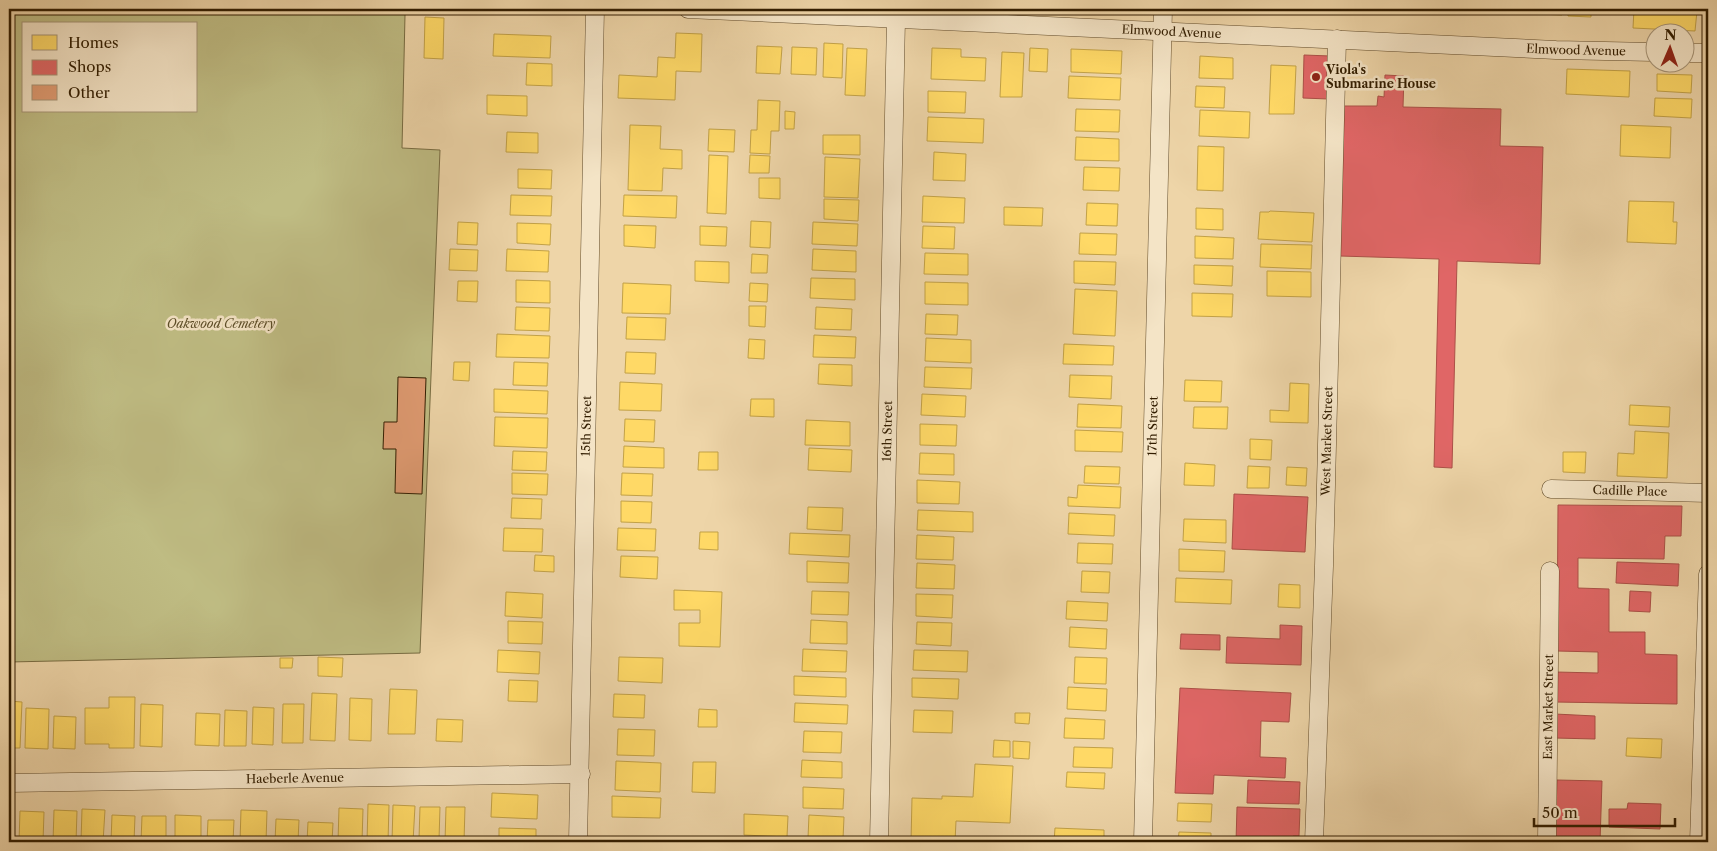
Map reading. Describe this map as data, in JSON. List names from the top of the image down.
{
  "streets": {
    "street": [
      "Elmwood Avenue",
      "15th Street",
      "17th Street",
      "16th Street",
      "West Market Street",
      "Cadille Place",
      "East Market Street",
      "Haeberle Avenue"
    ]
  },
  "crossings": [
    ["Elmwood Avenue", "17th Street"],
    ["Elmwood Avenue", "16th Street"],
    ["Elmwood Avenue", "West Market Street"],
    ["15th Street", "Haeberle Avenue"]
  ],
  "parks": ["Oakwood Cemetery"],
  "places": ["Viola's Submarine House"],
  "legend": ["Homes", "Shops", "Other"],
  "scale_bar": "50 m",
  "north": "top"
}
